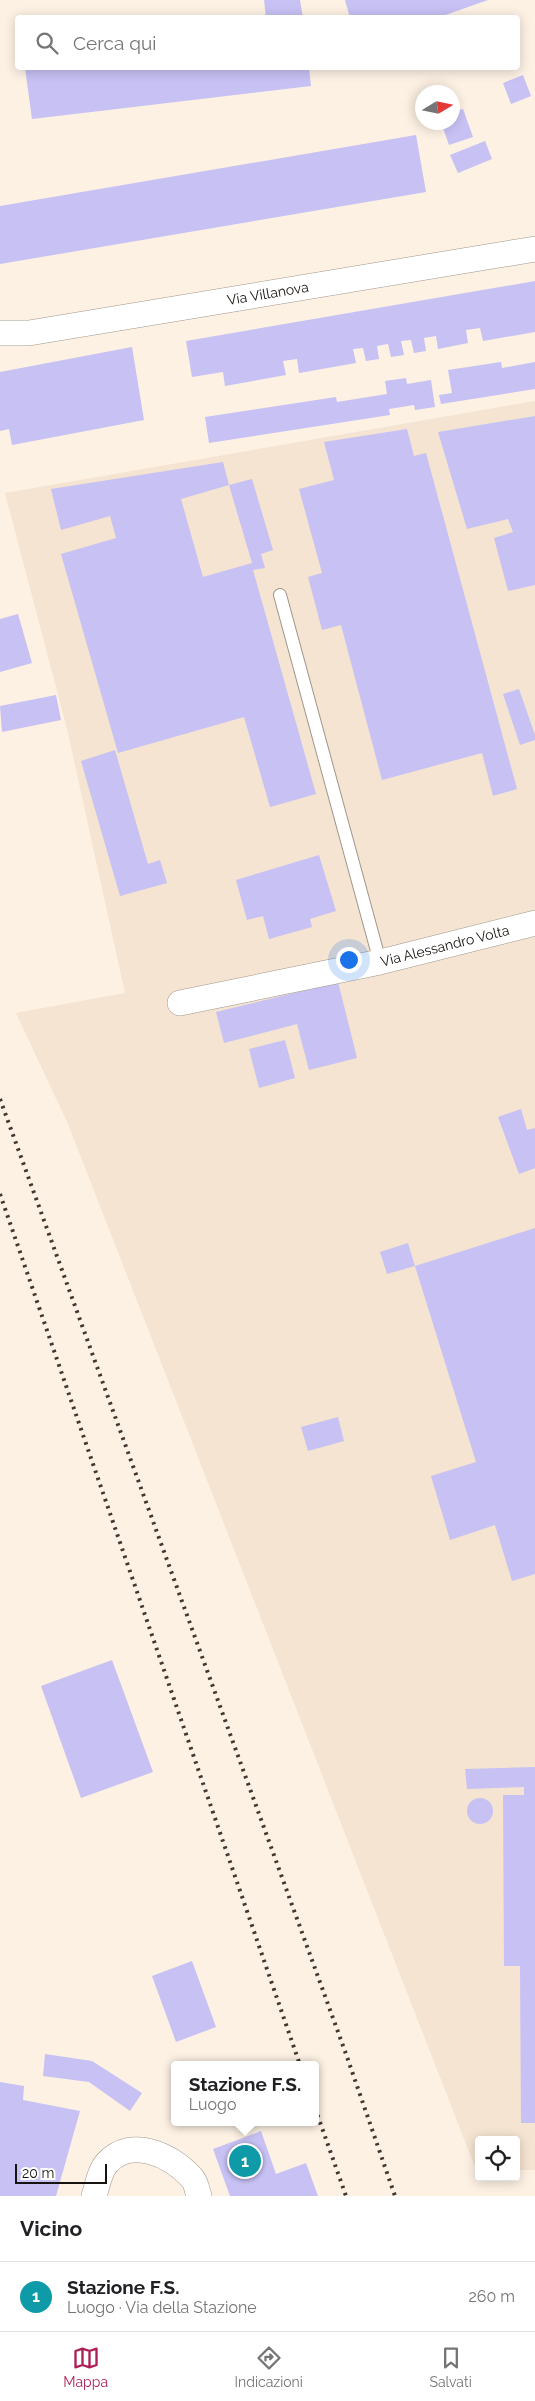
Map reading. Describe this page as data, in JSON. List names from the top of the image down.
{
  "streets": {
    "street": ["Via Villanova", "Via Alessandro Volta"]
  },
  "scale_bar": "20 m",
  "north": "right",
  "page": {
    "search": "Cerca qui",
    "popup": ["Stazione F.S.", "Luogo"],
    "pins": "1",
    "scale": "20 m",
    "heading": "Vicino",
    "list": [
      {
        "mark": "1",
        "name": "Stazione F.S.",
        "note": "Luogo · Via della Stazione",
        "value": "260 m"
      }
    ],
    "nav": ["Mappa", "Indicazioni", "Salvati"]
  }
}
